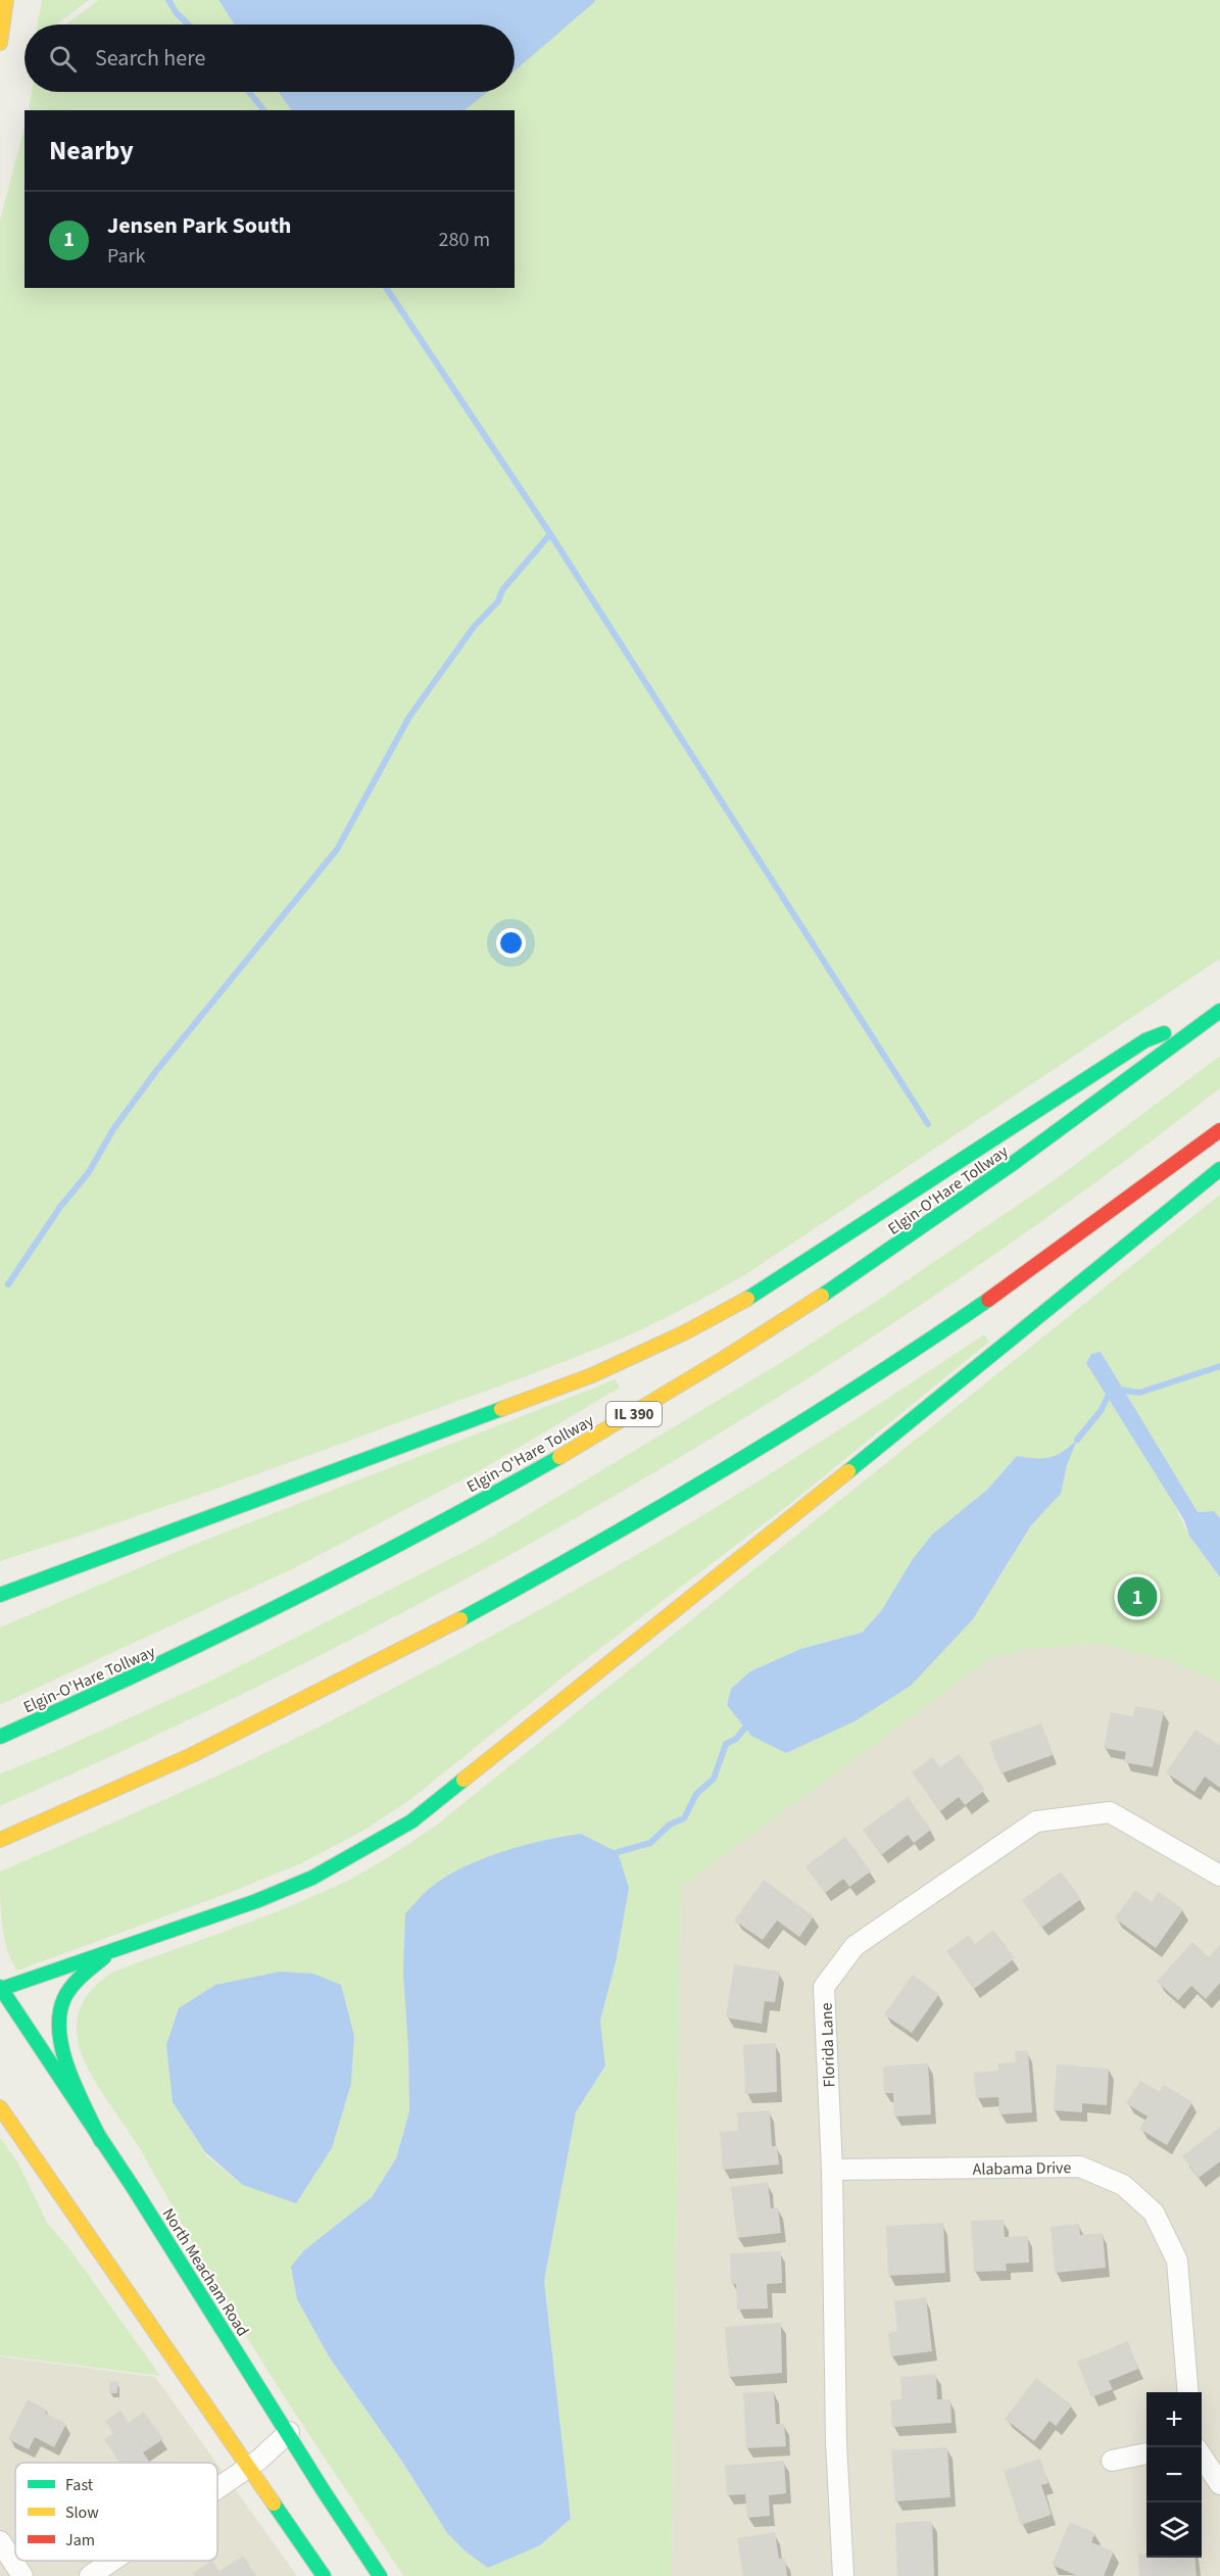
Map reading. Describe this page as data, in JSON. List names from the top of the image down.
{
  "streets": {
    "main road": ["Elgin-O'Hare Tollway", "IL 390", "North Meacham Road"],
    "street": ["Florida Lane", "Alabama Drive"]
  },
  "crossings": [
    ["Florida Lane", "Alabama Drive"]
  ],
  "legend": ["Fast", "Slow", "Jam"],
  "page": {
    "search": "Search here",
    "heading": "Nearby",
    "list": [
      {
        "mark": "1",
        "name": "Jensen Park South",
        "note": "Park",
        "value": "280 m"
      }
    ],
    "pins": "1",
    "map_buttons": ["+", "−"]
  }
}
